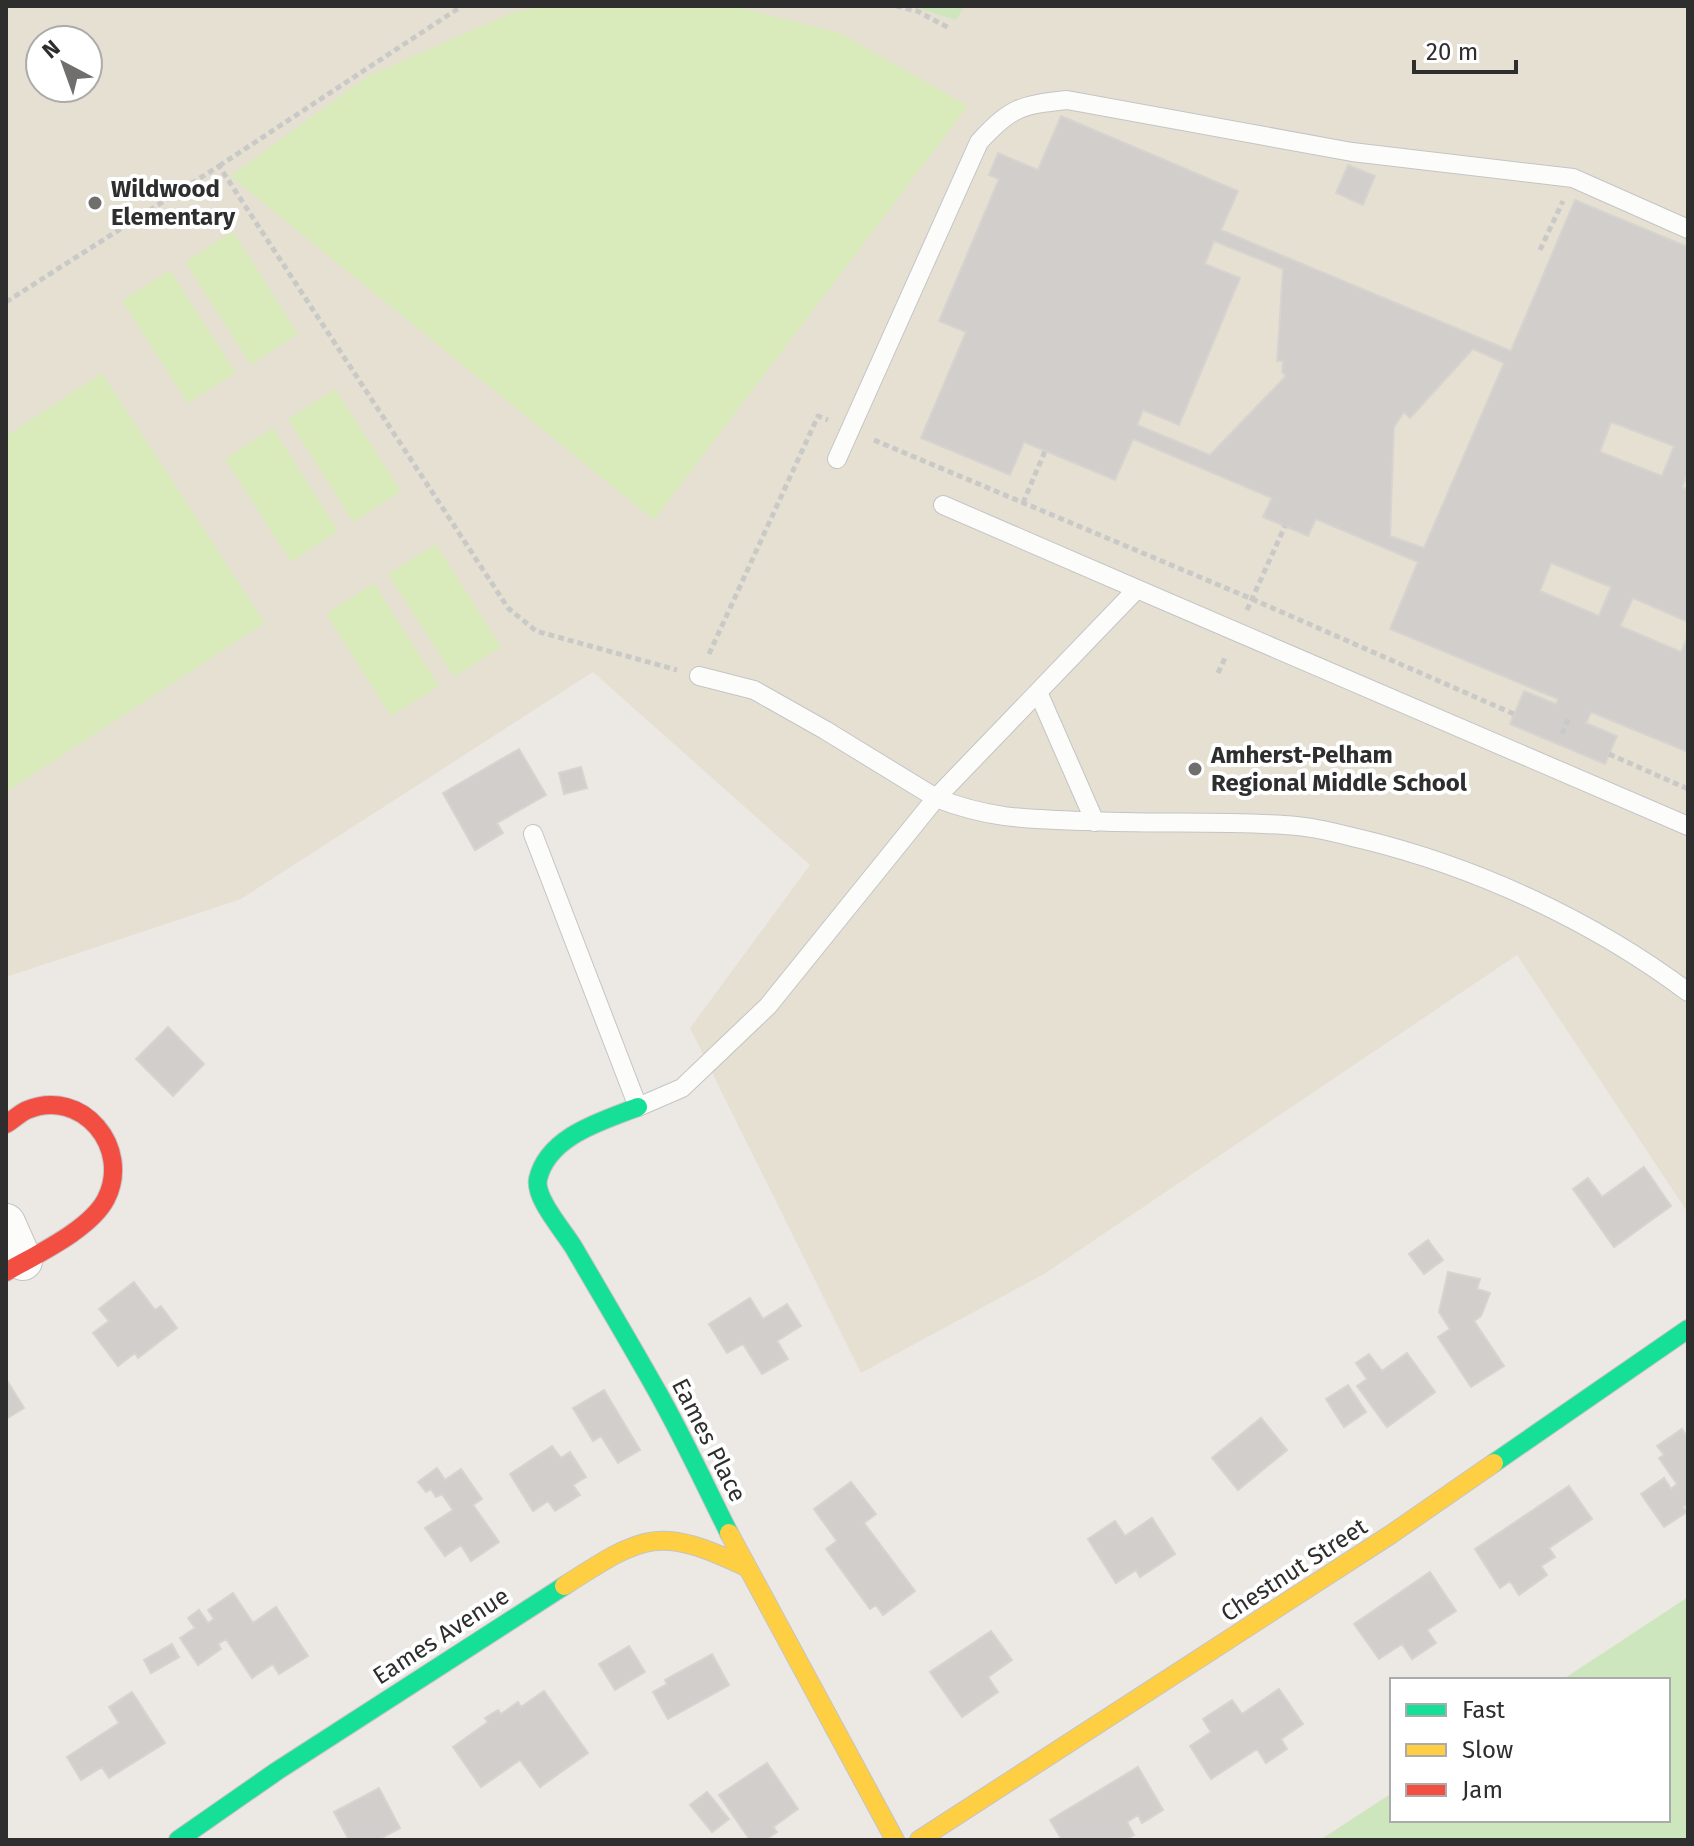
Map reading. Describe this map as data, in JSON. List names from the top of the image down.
{
  "streets": {
    "street": ["Eames Place", "Chestnut Street", "Eames Avenue"]
  },
  "crossings": [
    ["Eames Place", "Eames Avenue"]
  ],
  "places": ["Wildwood Elementary", "Amherst-Pelham Regional Middle School"],
  "legend": ["Fast", "Slow", "Jam"],
  "scale_bar": "20 m",
  "north": "top left"
}
